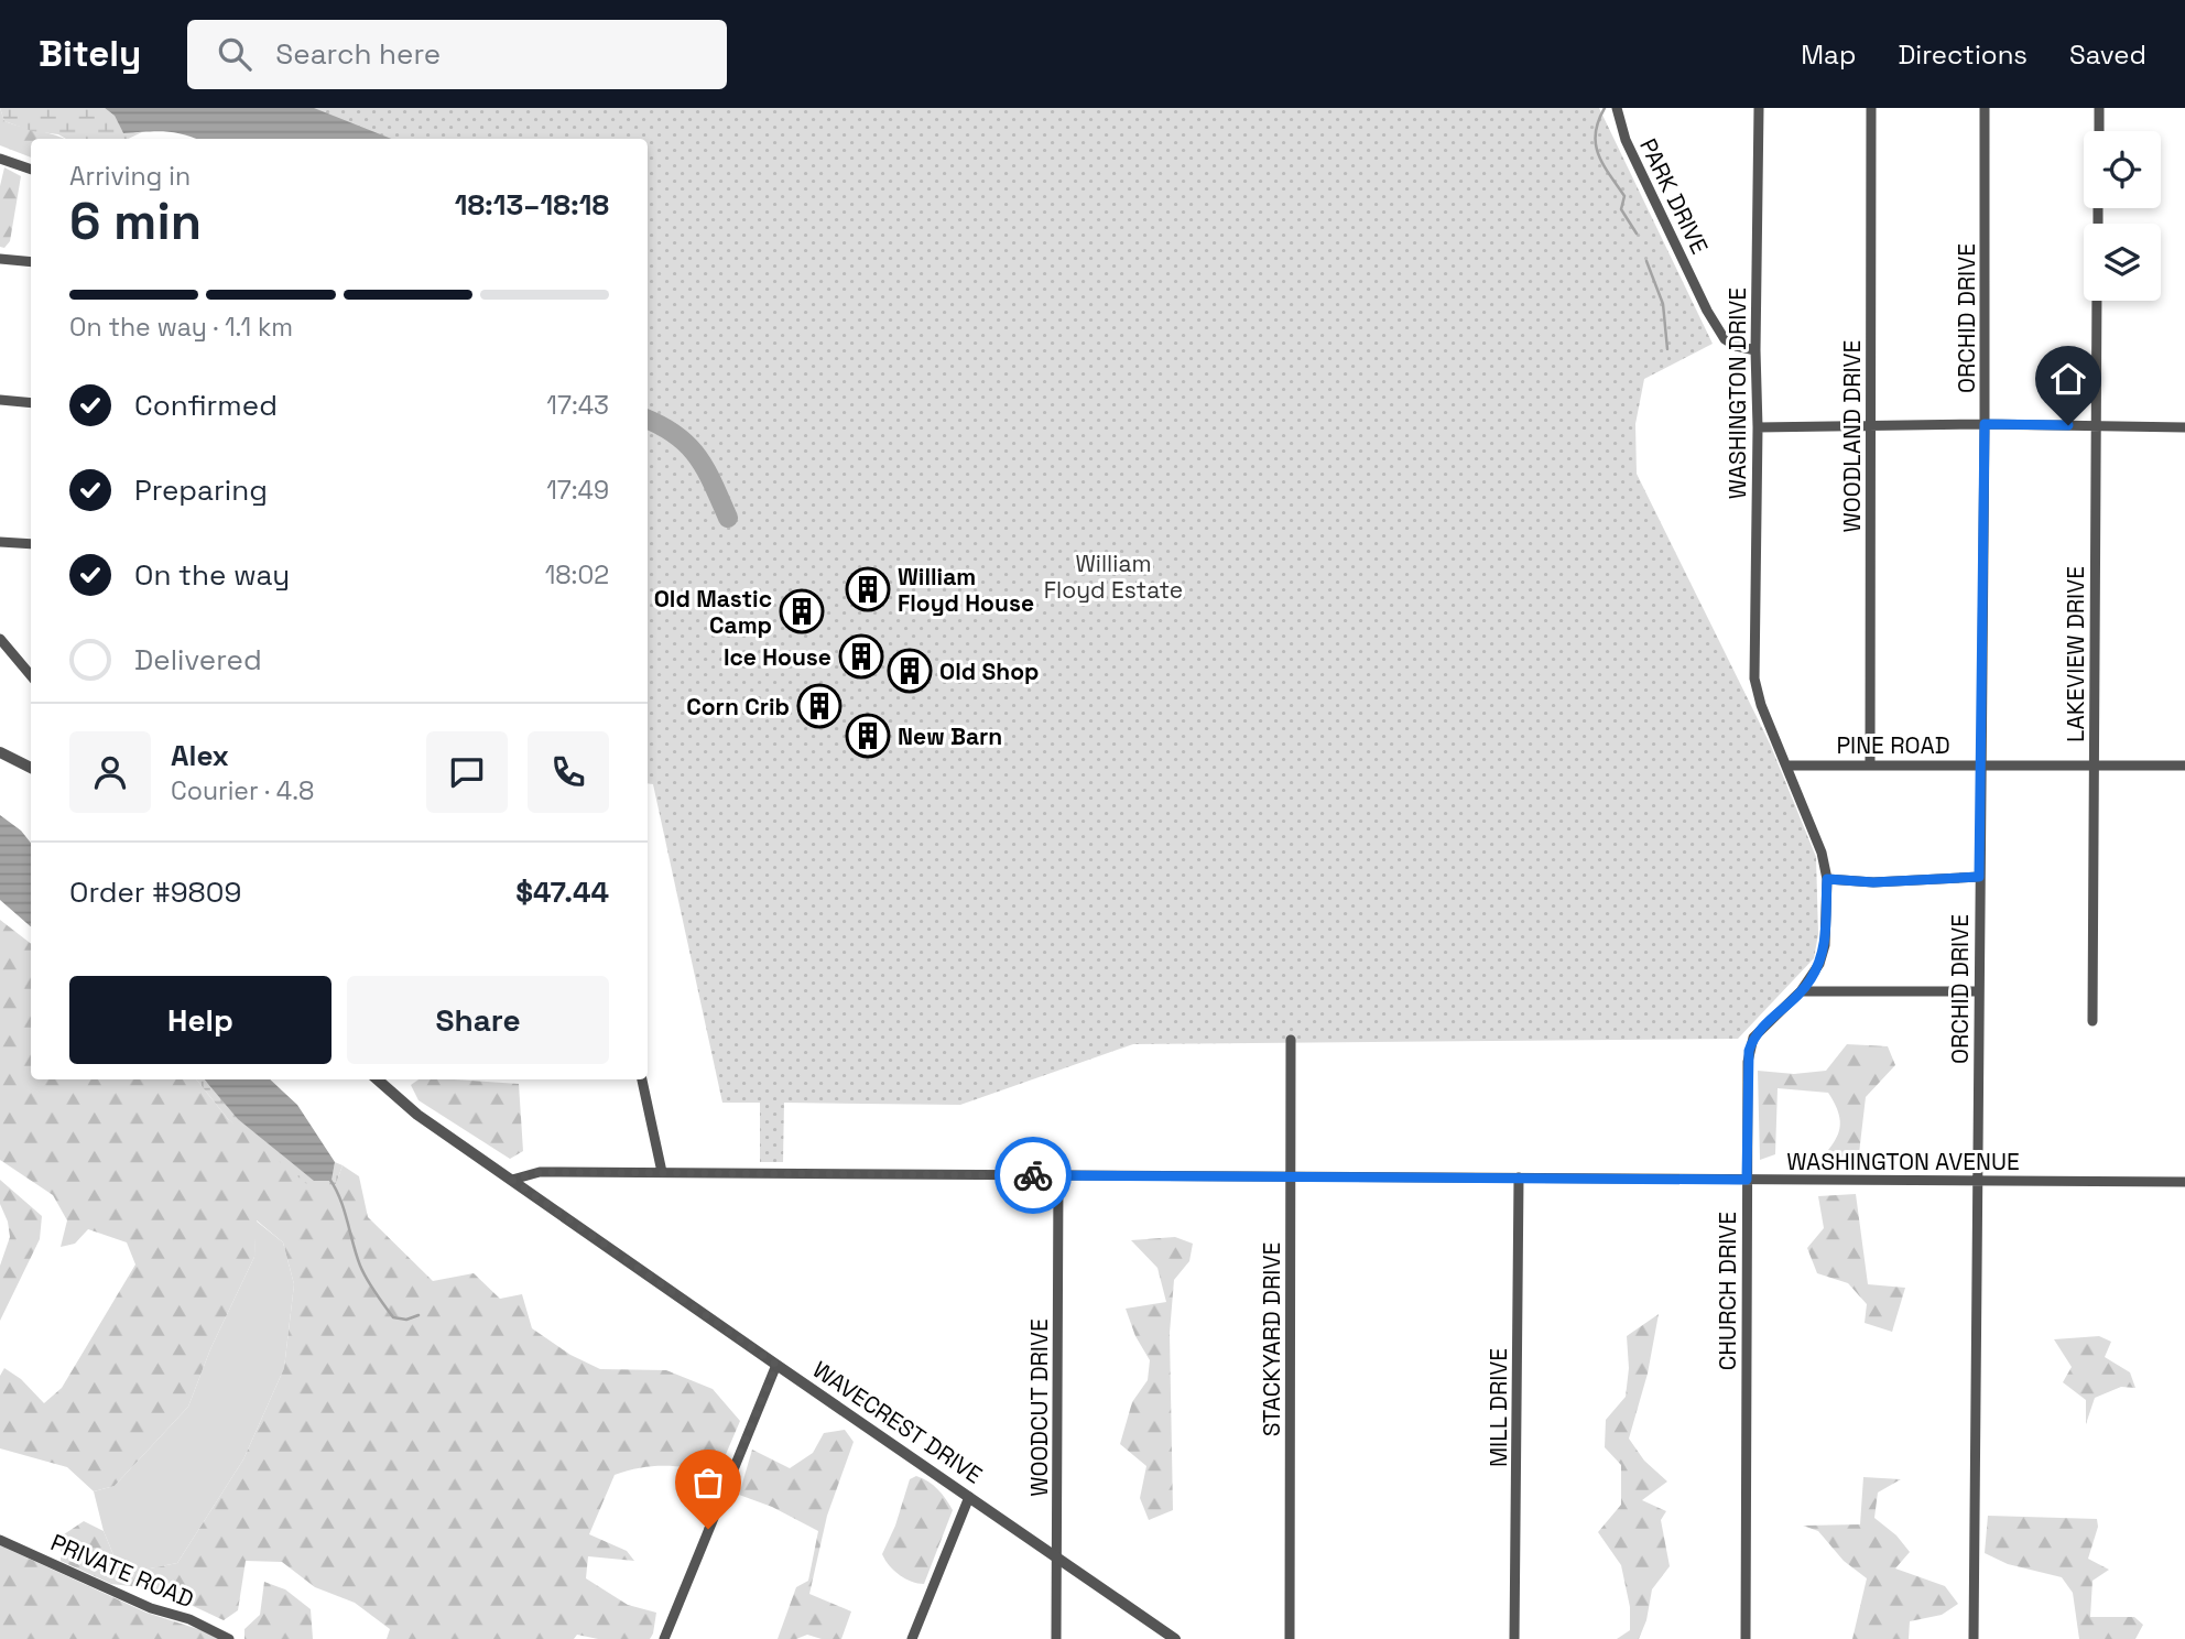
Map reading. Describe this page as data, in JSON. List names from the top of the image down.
{
  "streets": {
    "street": [
      "PARK DRIVE",
      "ORCHID DRIVE",
      "WASHINGTON DRIVE",
      "WOODLAND DRIVE",
      "LAKEVIEW DRIVE",
      "PINE ROAD",
      "WASHINGTON AVENUE",
      "CHURCH DRIVE",
      "STACKYARD DRIVE",
      "WOODCUT DRIVE",
      "MILL DRIVE",
      "WAVECREST DRIVE",
      "PRIVATE ROAD"
    ]
  },
  "crossings": [
    ["PARK DRIVE", "WASHINGTON DRIVE"],
    ["ORCHID DRIVE", "PINE ROAD"],
    ["ORCHID DRIVE", "WASHINGTON AVENUE"],
    ["WASHINGTON DRIVE", "PINE ROAD"],
    ["WASHINGTON DRIVE", "CHURCH DRIVE"],
    ["WOODLAND DRIVE", "PINE ROAD"],
    ["LAKEVIEW DRIVE", "PINE ROAD"],
    ["PINE ROAD", "CHURCH DRIVE"],
    ["WASHINGTON AVENUE", "CHURCH DRIVE"],
    ["WASHINGTON AVENUE", "STACKYARD DRIVE"],
    ["WASHINGTON AVENUE", "WOODCUT DRIVE"],
    ["WASHINGTON AVENUE", "MILL DRIVE"],
    ["WASHINGTON AVENUE", "WAVECREST DRIVE"],
    ["WOODCUT DRIVE", "WAVECREST DRIVE"]
  ],
  "parks": ["William Floyd Estate"],
  "places": {
    "building": [
      "William Floyd House",
      "Old Mastic Camp",
      "Ice House",
      "Old Shop",
      "Corn Crib",
      "New Barn"
    ]
  },
  "page": {
    "header": "Bitely",
    "search": "Search here",
    "nav": ["Map", "Directions", "Saved"],
    "heading": ["6 min", "Arriving in", "18:13–18:18"],
    "panel": [
      "Alex",
      "Courier · 4.8",
      "Order #9809",
      "$47.44"
    ],
    "bar": "On the way · 1.1 km",
    "list": [
      ["Confirmed", "17:43"],
      ["Preparing", "17:49"],
      ["On the way", "18:02"],
      "Delivered"
    ],
    "buttons": ["Help", "Share"]
  }
}
